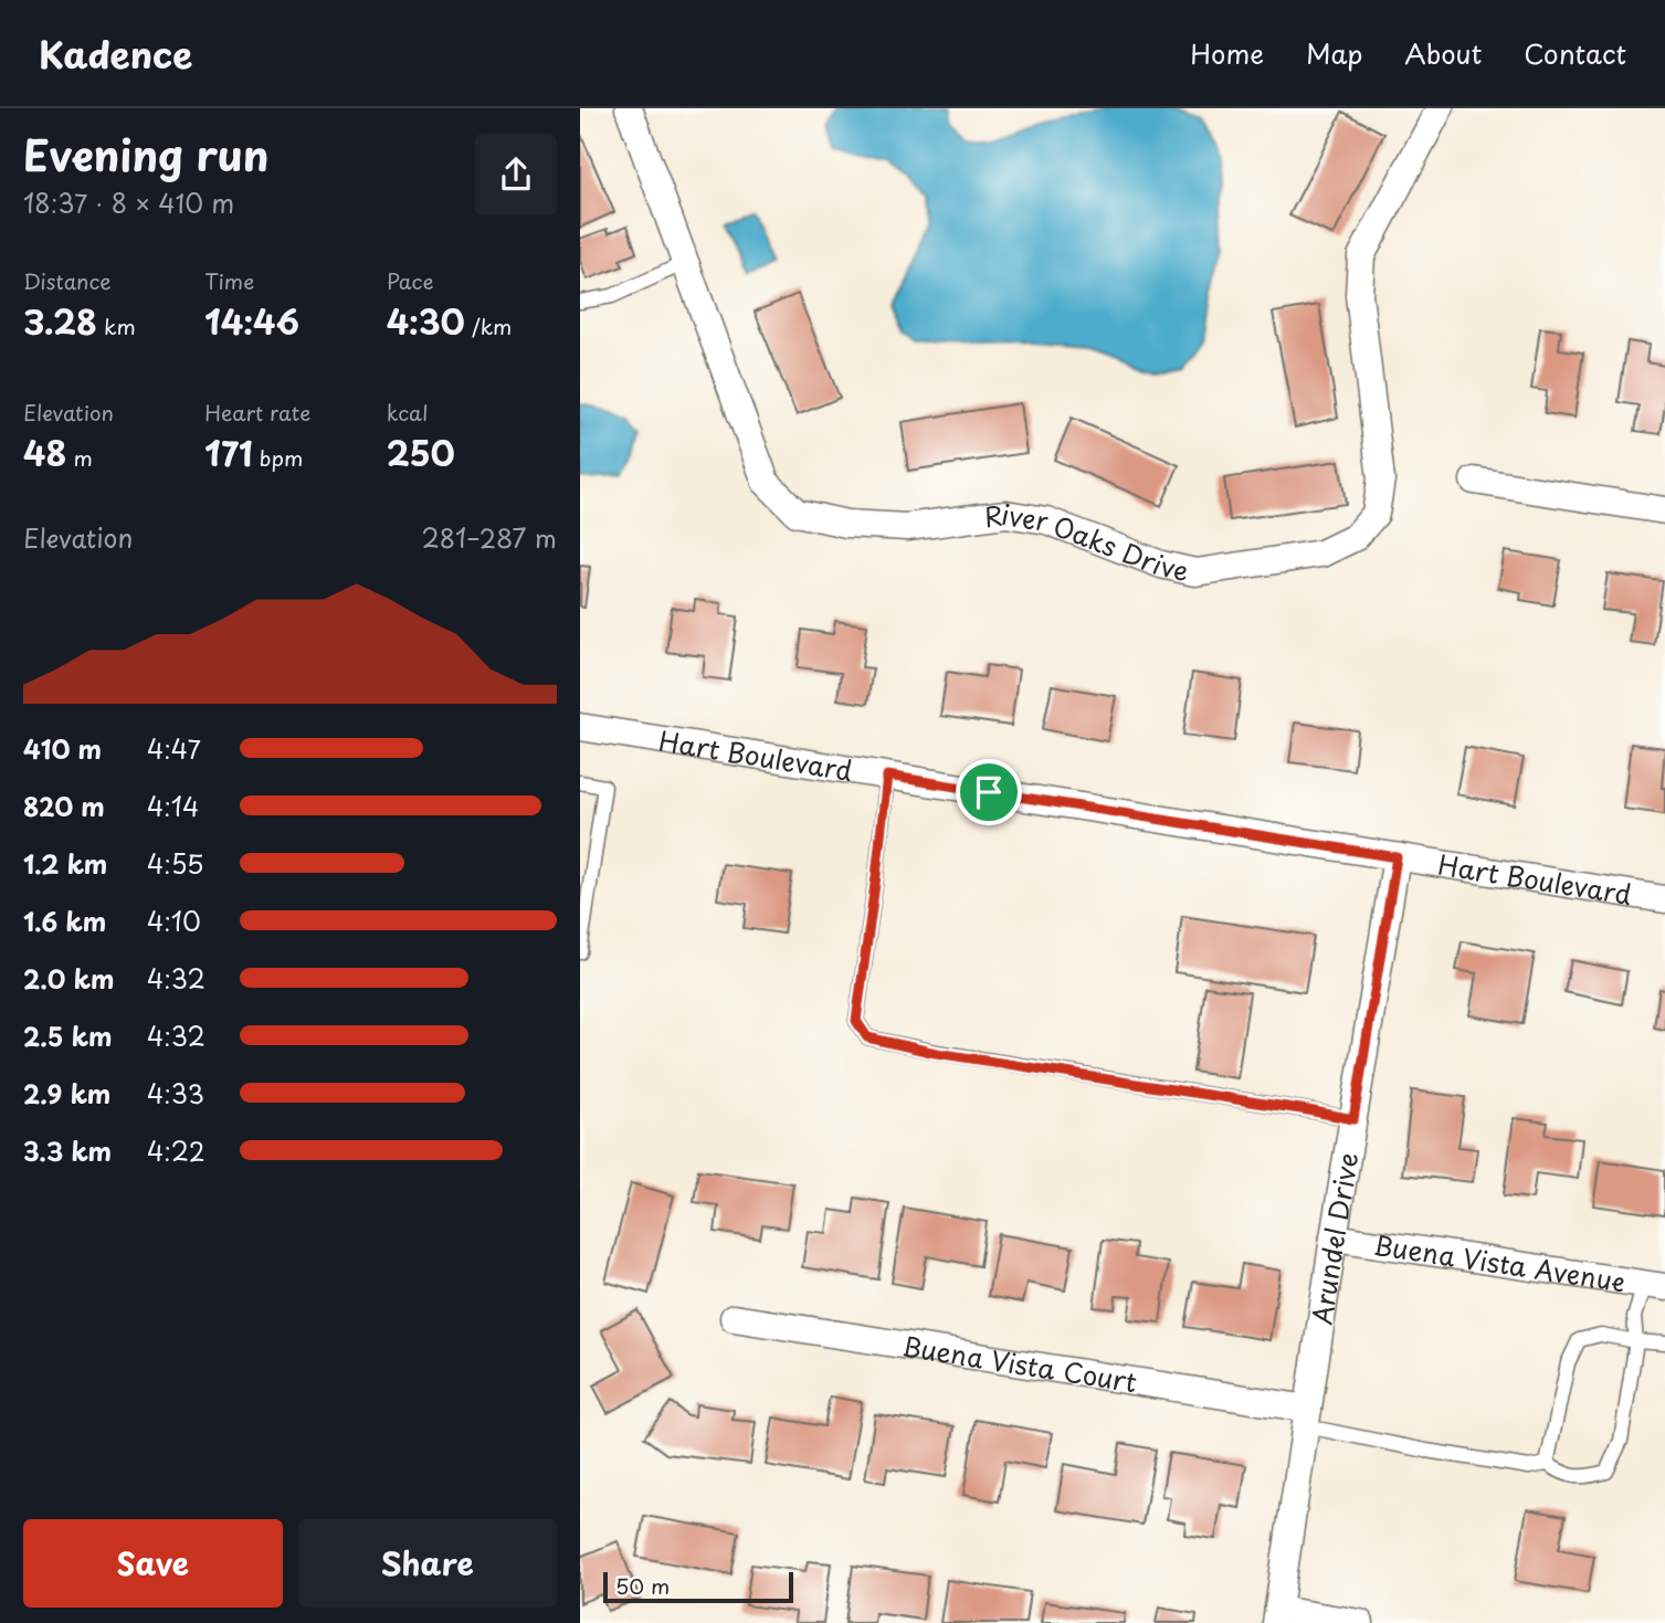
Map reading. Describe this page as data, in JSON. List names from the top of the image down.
{
  "streets": {
    "street": [
      "River Oaks Drive",
      "Hart Boulevard",
      "Arundel Drive",
      "Buena Vista Avenue",
      "Buena Vista Court"
    ]
  },
  "crossings": [
    ["Hart Boulevard", "Arundel Drive"],
    ["Arundel Drive", "Buena Vista Avenue"],
    ["Arundel Drive", "Buena Vista Court"]
  ],
  "scale_bar": "50 m",
  "page": {
    "header": "Kadence",
    "nav": [
      "Home",
      "Map",
      "About",
      "Contact"
    ],
    "heading": ["Evening run", "18:37 · 8 × 410 m"],
    "stats": [
      ["Distance", "3.28 km"],
      ["Time", "14:46"],
      ["Pace", "4:30 /km"],
      ["Elevation", "48 m"],
      ["Heart rate", "171 bpm"],
      ["kcal", "250"]
    ],
    "chart": ["Elevation", "281–287 m"],
    "list": [
      {
        "name": "410 m",
        "note": "4:47"
      },
      {
        "name": "820 m",
        "note": "4:14"
      },
      {
        "name": "1.2 km",
        "note": "4:55"
      },
      {
        "name": "1.6 km",
        "note": "4:10"
      },
      {
        "name": "2.0 km",
        "note": "4:32"
      },
      {
        "name": "2.5 km",
        "note": "4:32"
      },
      {
        "name": "2.9 km",
        "note": "4:33"
      },
      {
        "name": "3.3 km",
        "note": "4:22"
      }
    ],
    "buttons": ["Save", "Share"],
    "scale": "50 m"
  }
}
